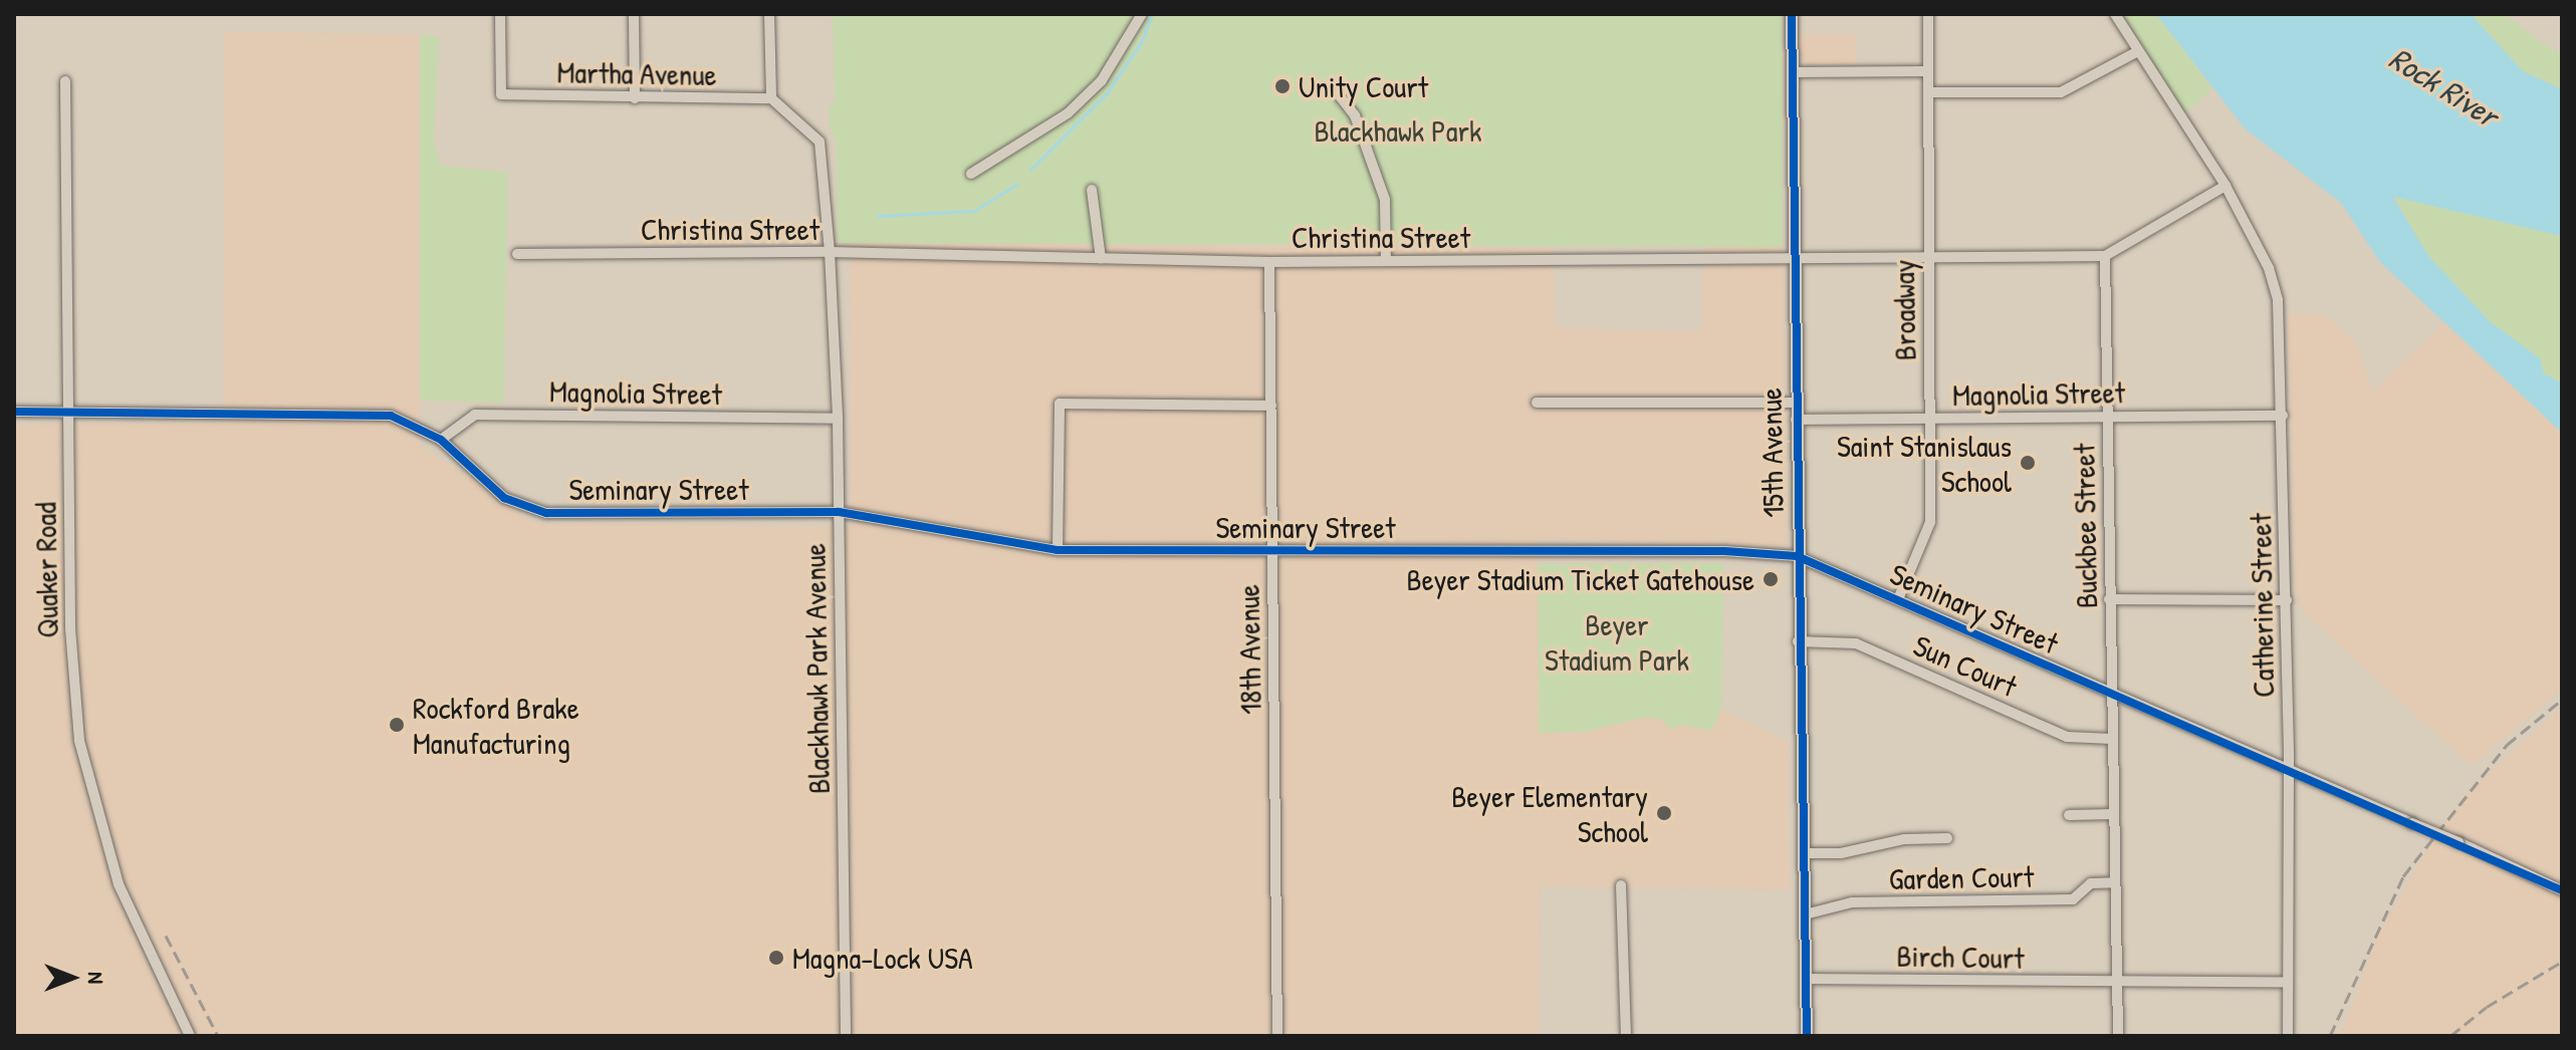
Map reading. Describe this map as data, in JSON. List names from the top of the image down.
{
  "streets": {
    "main road": ["15th Avenue"],
    "street": [
      "Martha Avenue",
      "Christina Street",
      "Broadway",
      "Magnolia Street",
      "Seminary Street",
      "Buckbee Street",
      "Quaker Road",
      "Catherine Street",
      "18th Avenue",
      "Sun Court",
      "Blackhawk Park Avenue",
      "Garden Court",
      "Birch Court"
    ]
  },
  "crossings": [
    ["Martha Avenue", "Blackhawk Park Avenue"],
    ["Christina Street", "Broadway"],
    ["Christina Street", "15th Avenue"],
    ["Christina Street", "Buckbee Street"],
    ["Christina Street", "Catherine Street"],
    ["Christina Street", "18th Avenue"],
    ["Christina Street", "Blackhawk Park Avenue"],
    ["Broadway", "Magnolia Street"],
    ["Broadway", "Seminary Street"],
    ["Magnolia Street", "15th Avenue"],
    ["Magnolia Street", "Seminary Street"],
    ["Magnolia Street", "Buckbee Street"],
    ["Magnolia Street", "Catherine Street"],
    ["Magnolia Street", "Blackhawk Park Avenue"],
    ["15th Avenue", "Seminary Street"],
    ["15th Avenue", "Sun Court"],
    ["15th Avenue", "Garden Court"],
    ["15th Avenue", "Birch Court"],
    ["Seminary Street", "Buckbee Street"],
    ["Seminary Street", "Quaker Road"],
    ["Seminary Street", "Catherine Street"],
    ["Seminary Street", "18th Avenue"],
    ["Seminary Street", "Blackhawk Park Avenue"],
    ["Buckbee Street", "Sun Court"],
    ["Buckbee Street", "Garden Court"],
    ["Buckbee Street", "Birch Court"],
    ["Catherine Street", "Birch Court"]
  ],
  "water": ["Rock River"],
  "parks": ["Blackhawk Park", "Beyer Stadium Park"],
  "places": [
    "Unity Court",
    "Saint Stanislaus School",
    "Beyer Stadium Ticket Gatehouse",
    "Rockford Brake Manufacturing",
    "Beyer Elementary School",
    "Magna-Lock USA"
  ],
  "north": "right"
}
